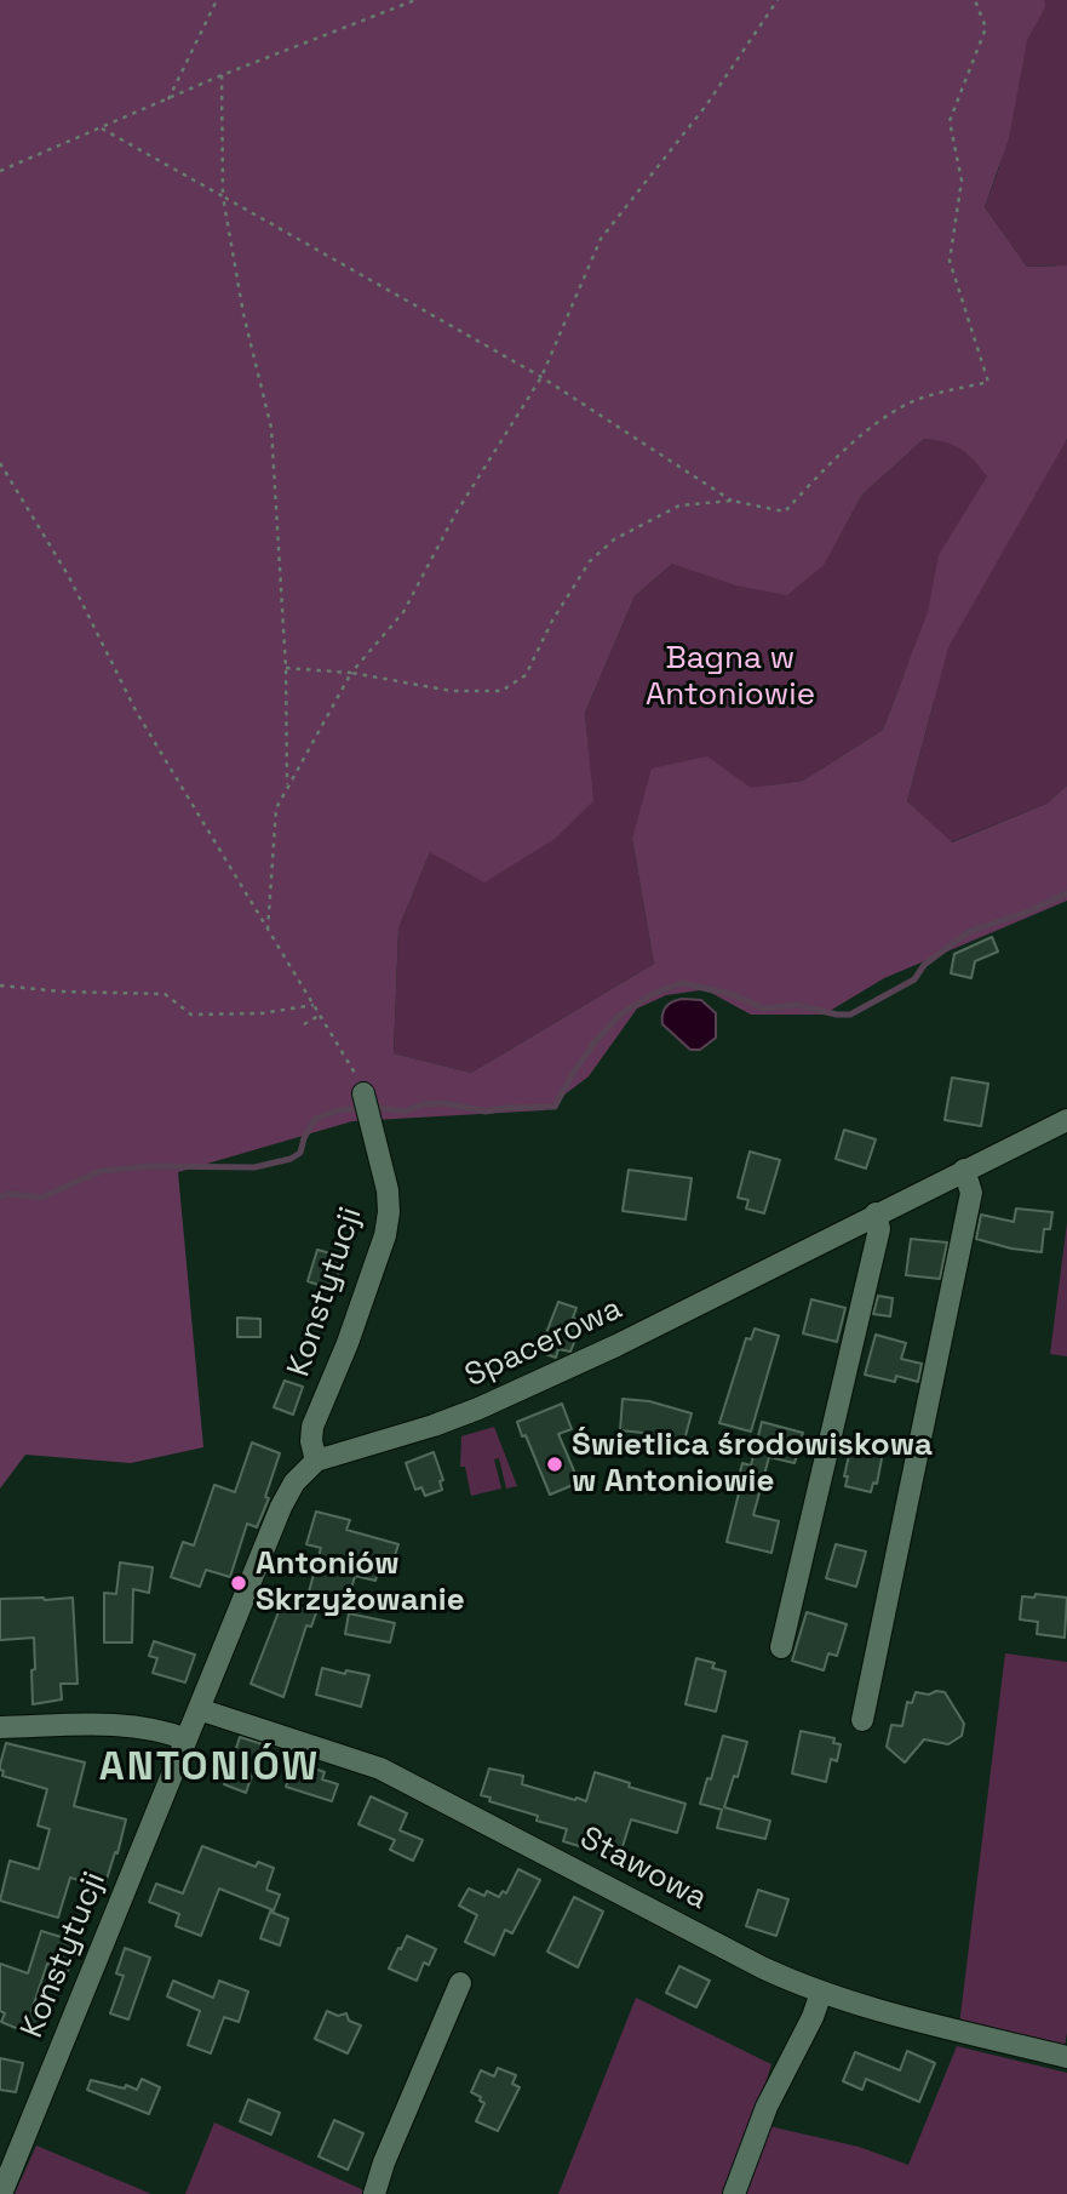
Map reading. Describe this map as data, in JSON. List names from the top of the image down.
{
  "streets": {
    "street": ["Konstytucji", "Spacerowa", "Stawowa"]
  },
  "crossings": [
    ["Konstytucji", "Spacerowa"]
  ],
  "districts": ["ANTONIÓW"],
  "parks": ["Bagna w Antoniowie"],
  "places": ["Świetlica środowiskowa w Antoniowie", "Antoniów Skrzyżowanie"]
}
